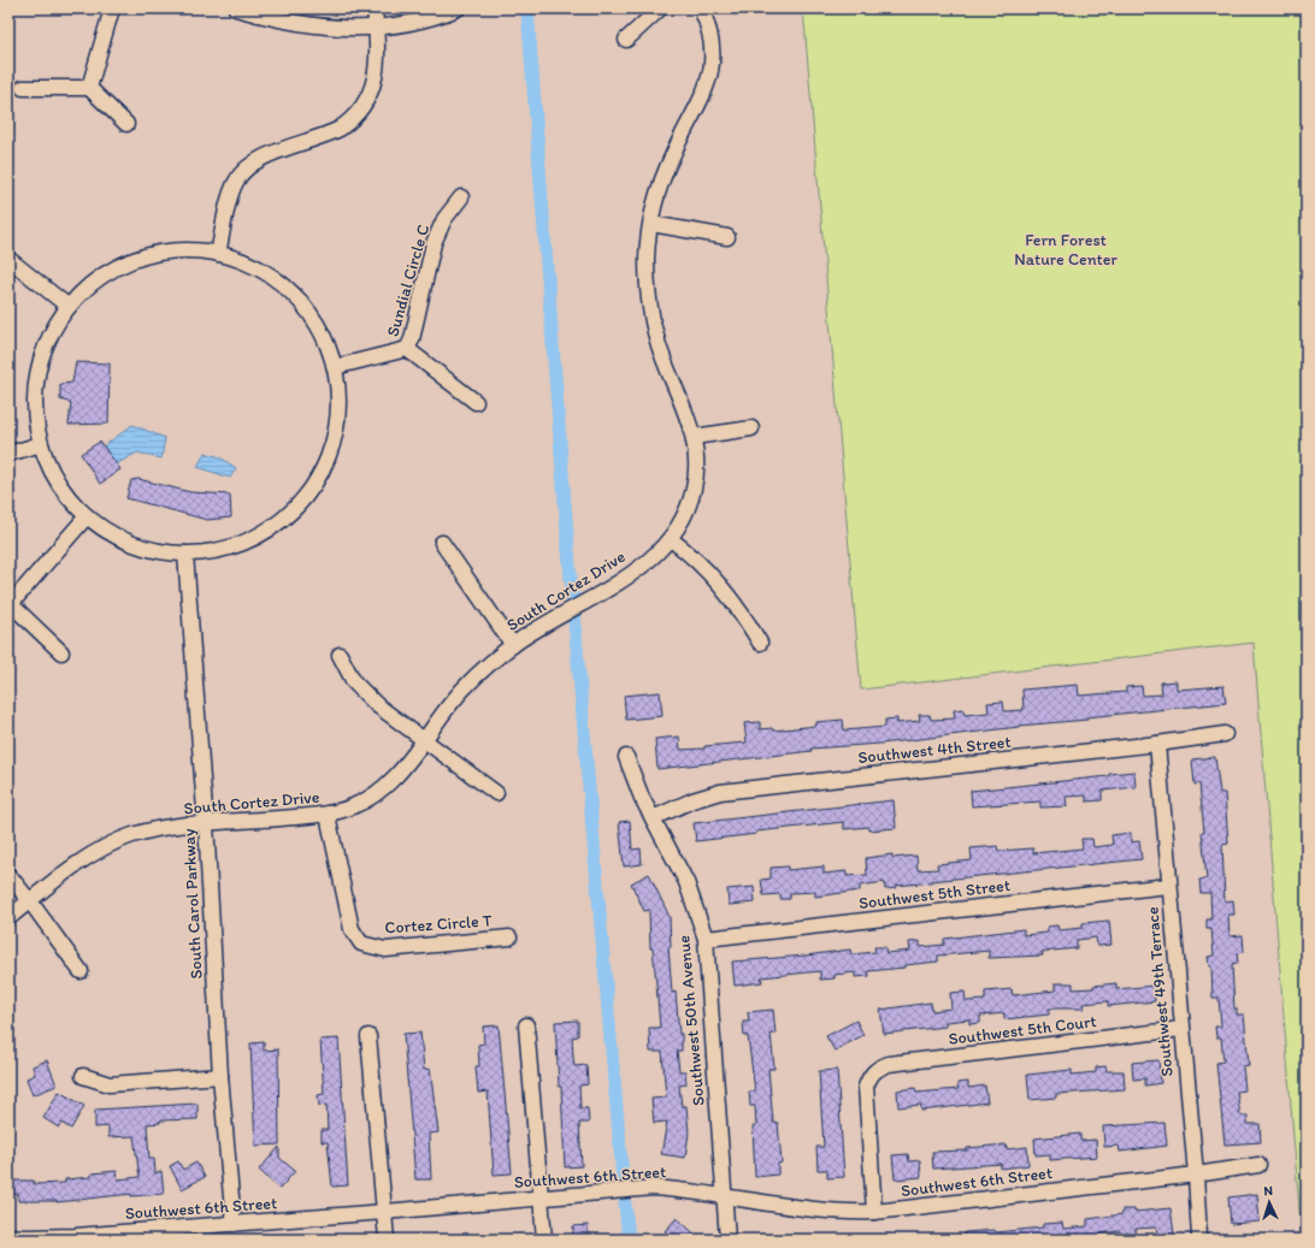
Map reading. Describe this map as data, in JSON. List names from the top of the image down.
{
  "streets": {
    "street": [
      "Sundial Circle C",
      "South Cortez Drive",
      "Southwest 4th Street",
      "Southwest 5th Street",
      "South Carol Parkway",
      "Cortez Circle T",
      "Southwest 49th Terrace",
      "Southwest 50th Avenue",
      "Southwest 5th Court",
      "Southwest 6th Street"
    ]
  },
  "crossings": [
    ["South Cortez Drive", "South Carol Parkway"],
    ["South Cortez Drive", "Cortez Circle T"],
    ["Southwest 4th Street", "Southwest 49th Terrace"],
    ["Southwest 4th Street", "Southwest 50th Avenue"],
    ["Southwest 5th Street", "Southwest 49th Terrace"],
    ["Southwest 5th Street", "Southwest 50th Avenue"],
    ["South Carol Parkway", "Southwest 6th Street"],
    ["Southwest 49th Terrace", "Southwest 5th Court"],
    ["Southwest 49th Terrace", "Southwest 6th Street"],
    ["Southwest 50th Avenue", "Southwest 6th Street"],
    ["Southwest 5th Court", "Southwest 6th Street"]
  ],
  "parks": ["Fern Forest Nature Center"],
  "north": "top"
}
